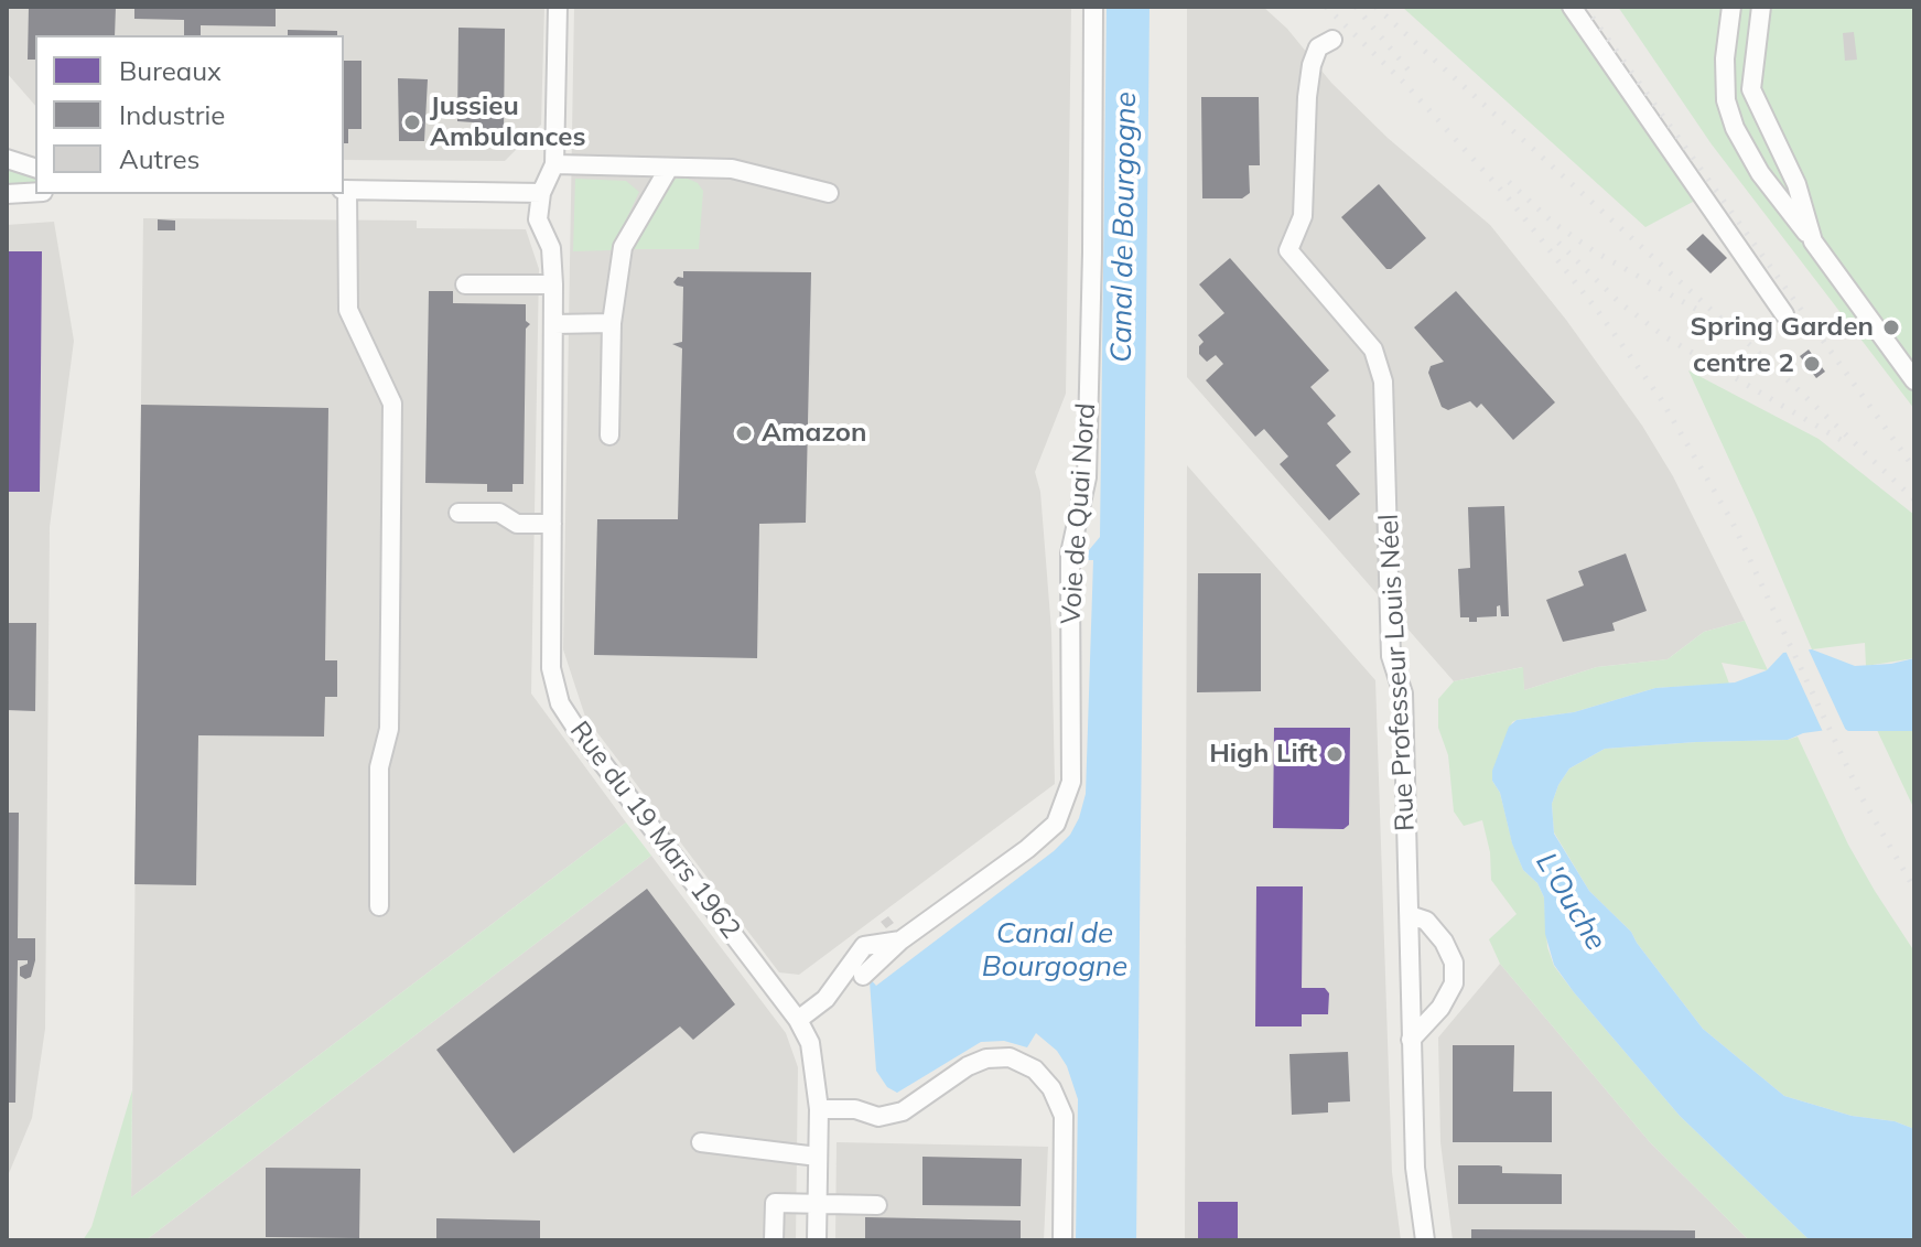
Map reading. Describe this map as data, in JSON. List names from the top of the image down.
{
  "streets": {
    "street": ["Voie de Quai Nord", "Rue Professeur Louis Néel", "Rue du 19 Mars 1962"]
  },
  "crossings": [
    ["Voie de Quai Nord", "Rue du 19 Mars 1962"]
  ],
  "water": ["Canal de Bourgogne", "L'Ouche"],
  "places": [
    "Jussieu Ambulances",
    "Spring Garden",
    "centre 2",
    "Amazon",
    "High Lift"
  ],
  "legend": ["Bureaux", "Industrie", "Autres"]
}
